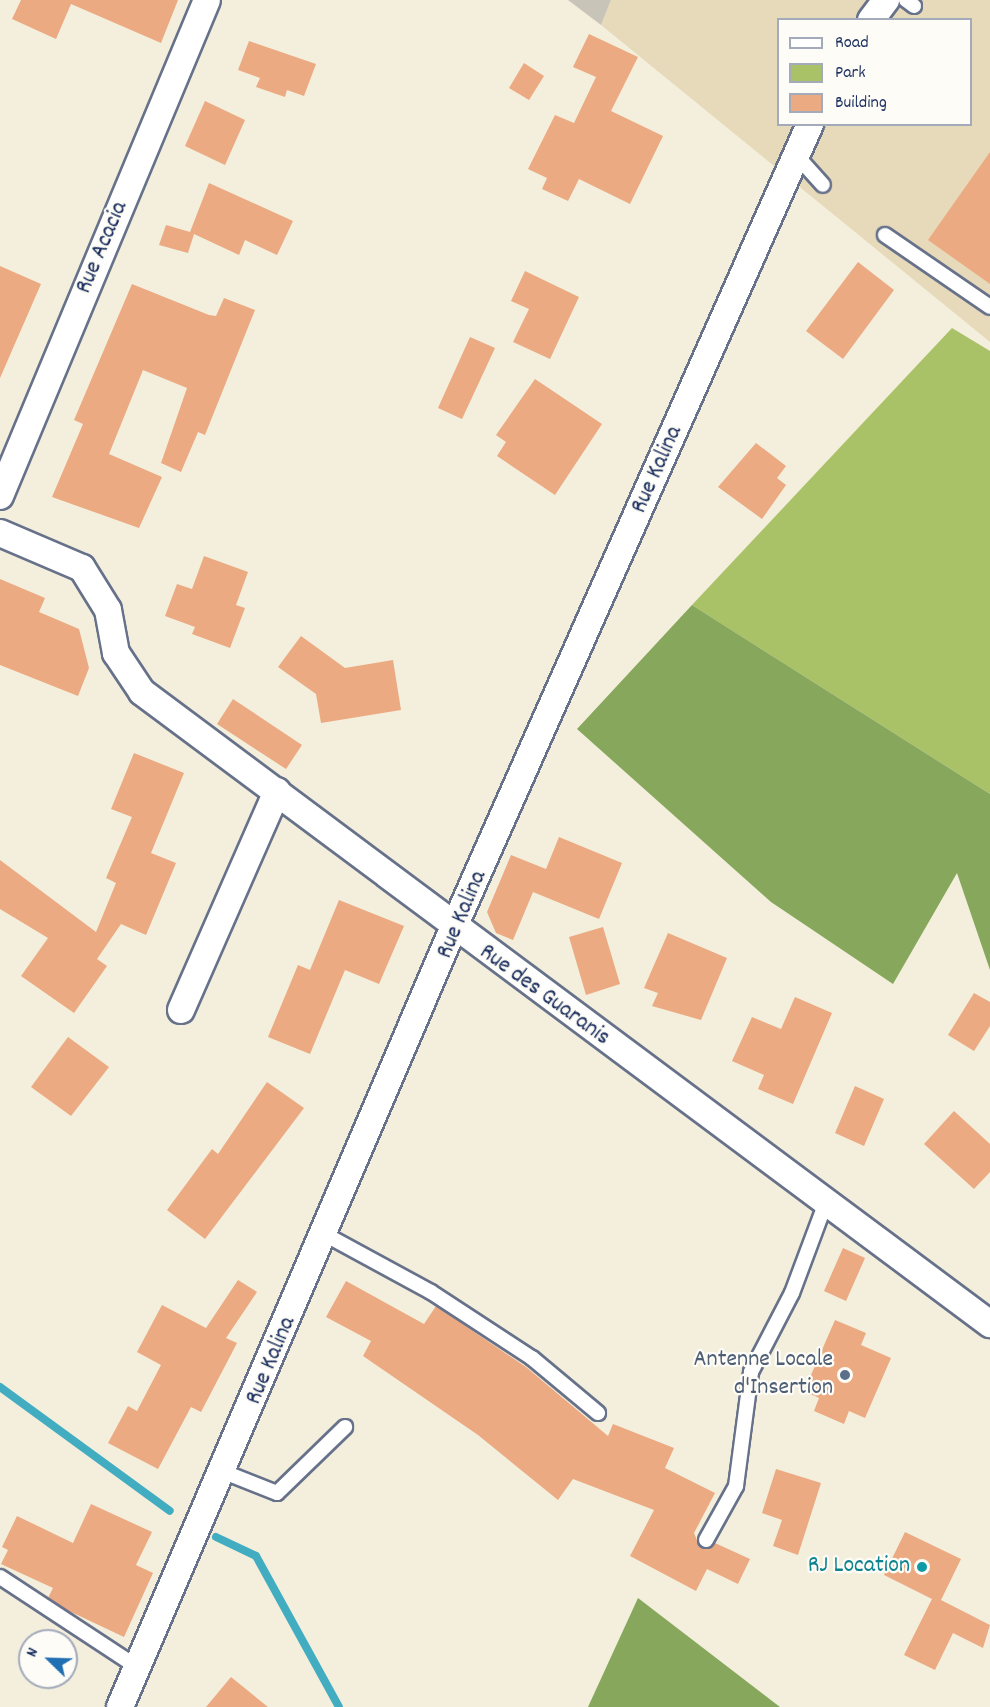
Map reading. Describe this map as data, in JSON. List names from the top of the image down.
{
  "streets": {
    "street": ["Rue Acacia", "Rue Kalina", "Rue des Guaranis"]
  },
  "crossings": [
    ["Rue Kalina", "Rue des Guaranis"]
  ],
  "places": ["Antenne Locale d'Insertion", "RJ Location"],
  "legend": ["Road", "Park", "Building"],
  "north": "top left"
}
